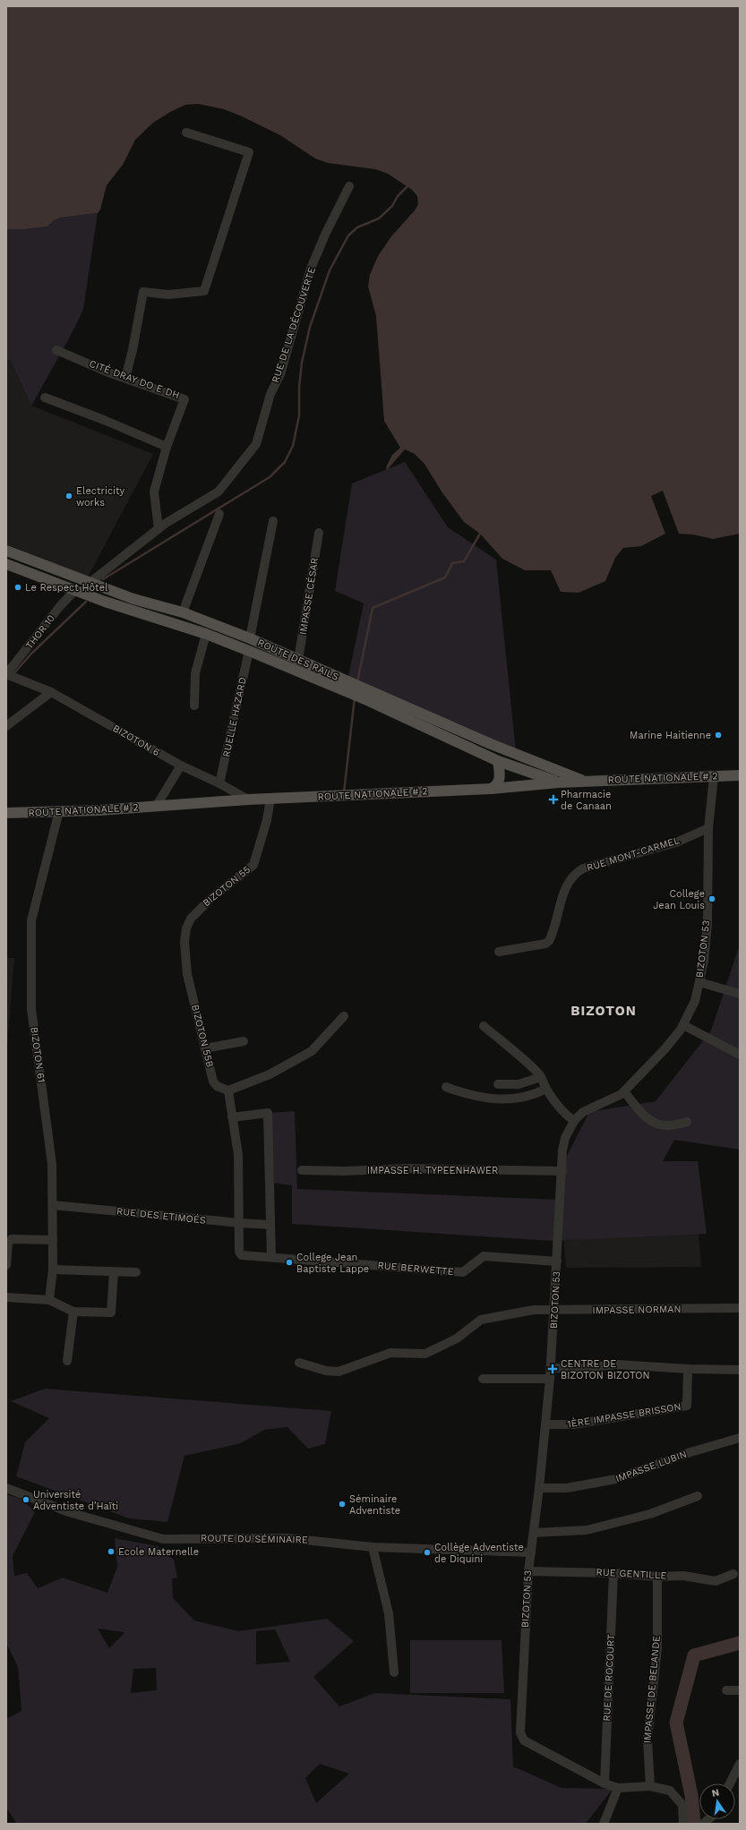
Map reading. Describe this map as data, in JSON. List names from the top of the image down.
{
  "streets": {
    "main road": ["ROUTE DES RAILS", "ROUTE NATIONALE # 2"],
    "street": [
      "RUE DE LA DÉCOUVERTE",
      "CITÉ DRAY DO E DH",
      "IMPASSE CÉSAR",
      "THOR 10",
      "RUELLE HAZARD",
      "BIZOTON 6",
      "RUE MONT-CARMEL",
      "BIZOTON 55",
      "BIZOTON 53",
      "BIZOTON 55B",
      "BIZOTON 61",
      "IMPASSE H. TYPEENHAWER",
      "RUE DES ETIMOÉS",
      "RUE BERWETTE",
      "IMPASSE NORMAN",
      "1ÈRE IMPASSE BRISSON",
      "IMPASSE LUBIN",
      "ROUTE DU SÉMINAIRE",
      "RUE GENTILLE",
      "RUE DE ROCOURT",
      "IMPASSE DE BELANDE"
    ]
  },
  "crossings": [
    ["RUE DE LA DÉCOUVERTE", "CITÉ DRAY DO E DH"],
    ["RUE DE LA DÉCOUVERTE", "ROUTE DES RAILS"],
    ["IMPASSE CÉSAR", "ROUTE DES RAILS"],
    ["THOR 10", "ROUTE DES RAILS"],
    ["THOR 10", "BIZOTON 6"],
    ["ROUTE DES RAILS", "RUELLE HAZARD"],
    ["ROUTE DES RAILS", "ROUTE NATIONALE # 2"],
    ["RUELLE HAZARD", "BIZOTON 6"],
    ["BIZOTON 6", "ROUTE NATIONALE # 2"],
    ["ROUTE NATIONALE # 2", "BIZOTON 55"],
    ["ROUTE NATIONALE # 2", "BIZOTON 53"],
    ["ROUTE NATIONALE # 2", "BIZOTON 61"],
    ["RUE MONT-CARMEL", "BIZOTON 53"],
    ["BIZOTON 55", "BIZOTON 55B"],
    ["BIZOTON 53", "IMPASSE H. TYPEENHAWER"],
    ["BIZOTON 53", "RUE BERWETTE"],
    ["BIZOTON 53", "IMPASSE NORMAN"],
    ["BIZOTON 53", "1ÈRE IMPASSE BRISSON"],
    ["BIZOTON 53", "IMPASSE LUBIN"],
    ["BIZOTON 53", "ROUTE DU SÉMINAIRE"],
    ["BIZOTON 53", "RUE GENTILLE"],
    ["BIZOTON 53", "RUE DE ROCOURT"],
    ["BIZOTON 53", "IMPASSE DE BELANDE"],
    ["BIZOTON 55B", "RUE BERWETTE"],
    ["BIZOTON 61", "RUE DES ETIMOÉS"],
    ["RUE DES ETIMOÉS", "RUE BERWETTE"],
    ["RUE GENTILLE", "RUE DE ROCOURT"],
    ["RUE GENTILLE", "IMPASSE DE BELANDE"]
  ],
  "districts": ["BIZOTON"],
  "places": {
    "other": [
      "Electricity works",
      "Le Respect Hôtel",
      "Marine Haitienne",
      "College Jean Louis",
      "College Jean Baptiste Lappe",
      "Université Adventiste d’Haïti",
      "Séminaire Adventiste",
      "Ecole Maternelle",
      "Collège Adventiste de Diquini"
    ],
    "health": ["Pharmacie de Canaan", "CENTRE DE BIZOTON BIZOTON"]
  },
  "north": "top"
}
